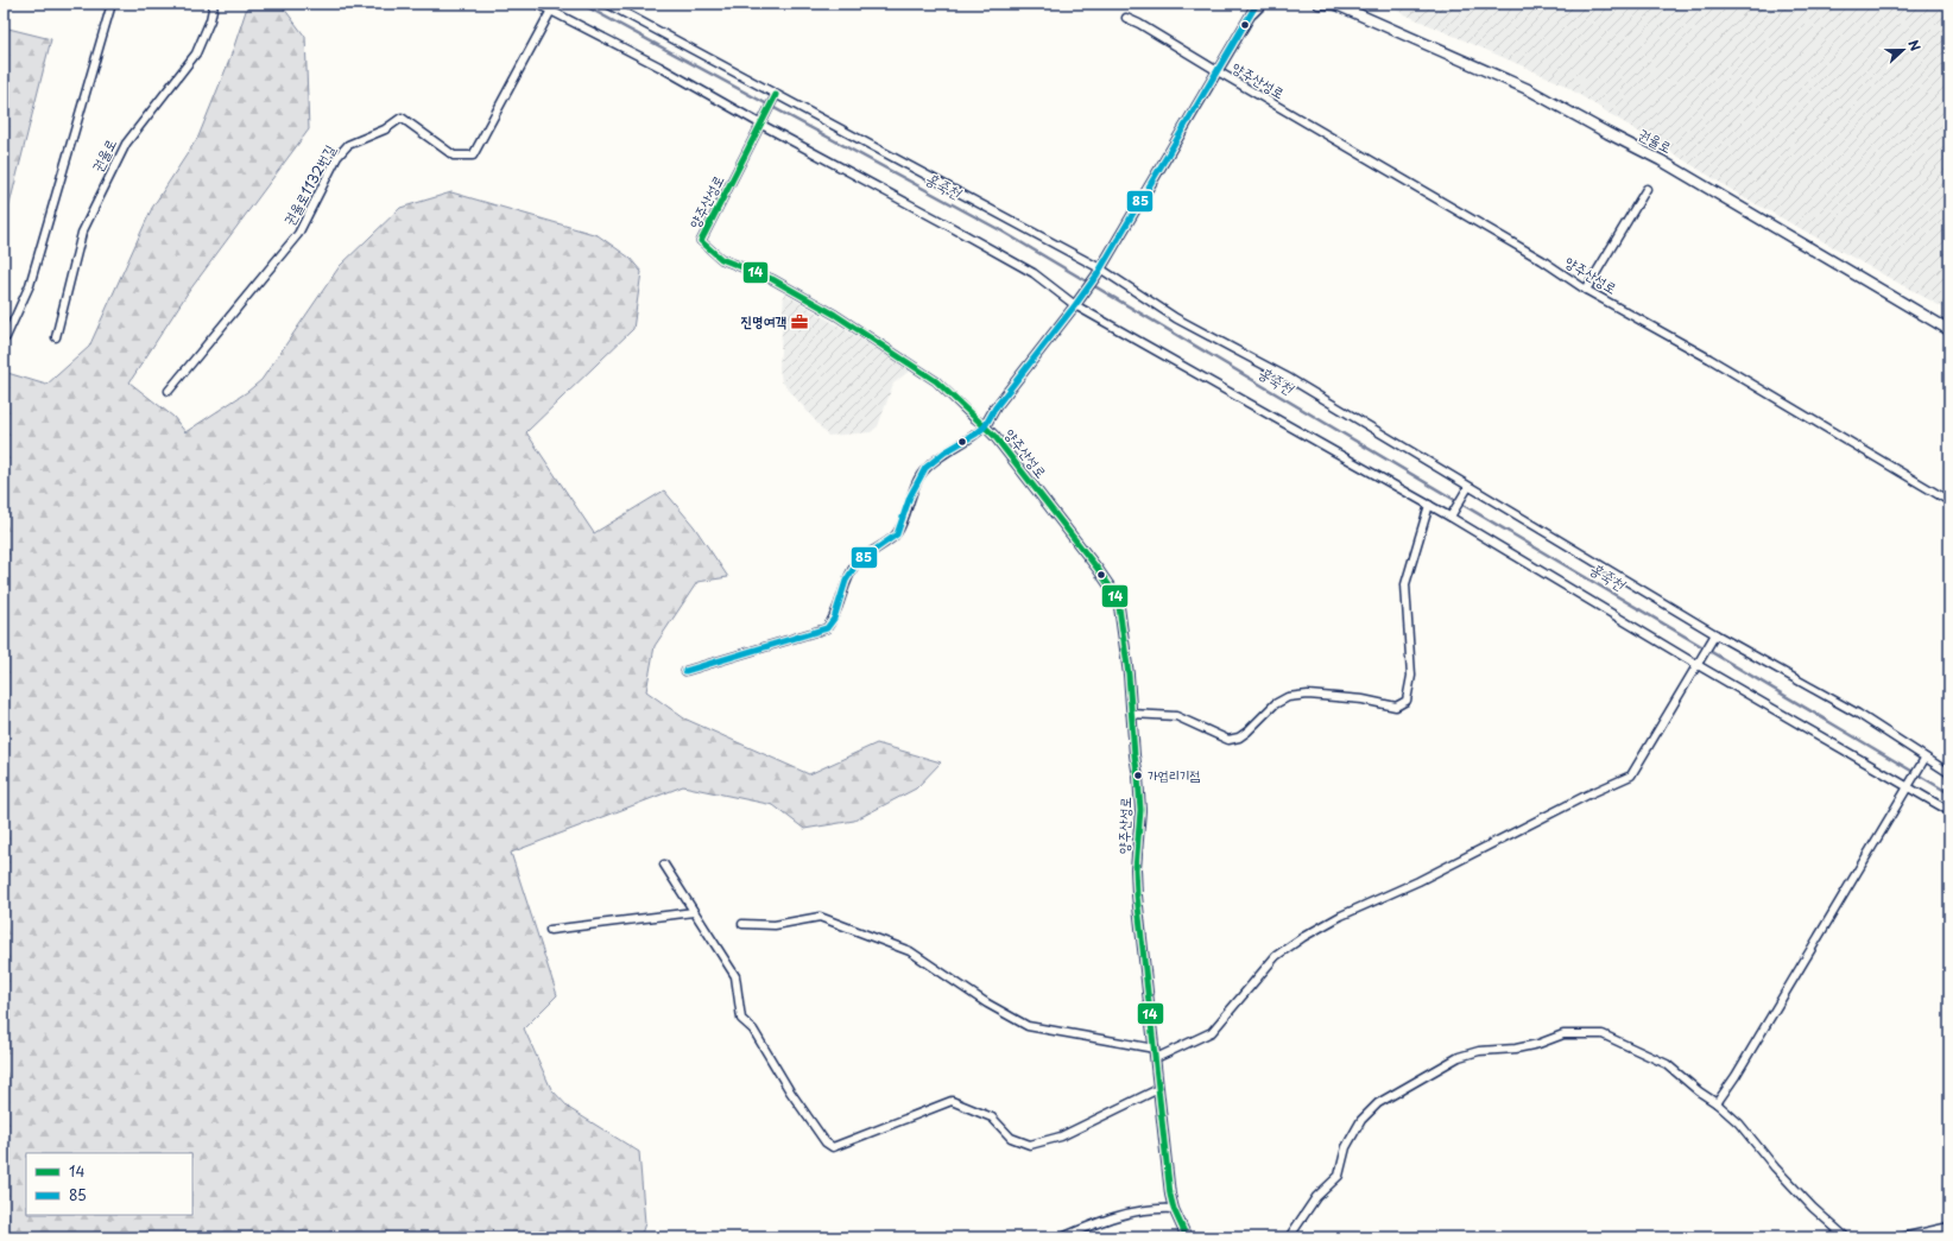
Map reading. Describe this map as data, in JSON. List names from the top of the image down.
{
  "streets": {
    "main road": ["권율로"],
    "street": ["양주산성로", "권율로1132번길"]
  },
  "water": ["홍죽천"],
  "places": {
    "office": ["진명여객"],
    "other": ["가업리기점"]
  },
  "lines": ["transit line 85", "transit line 14"],
  "legend": ["14", "85"],
  "north": "right"
}
